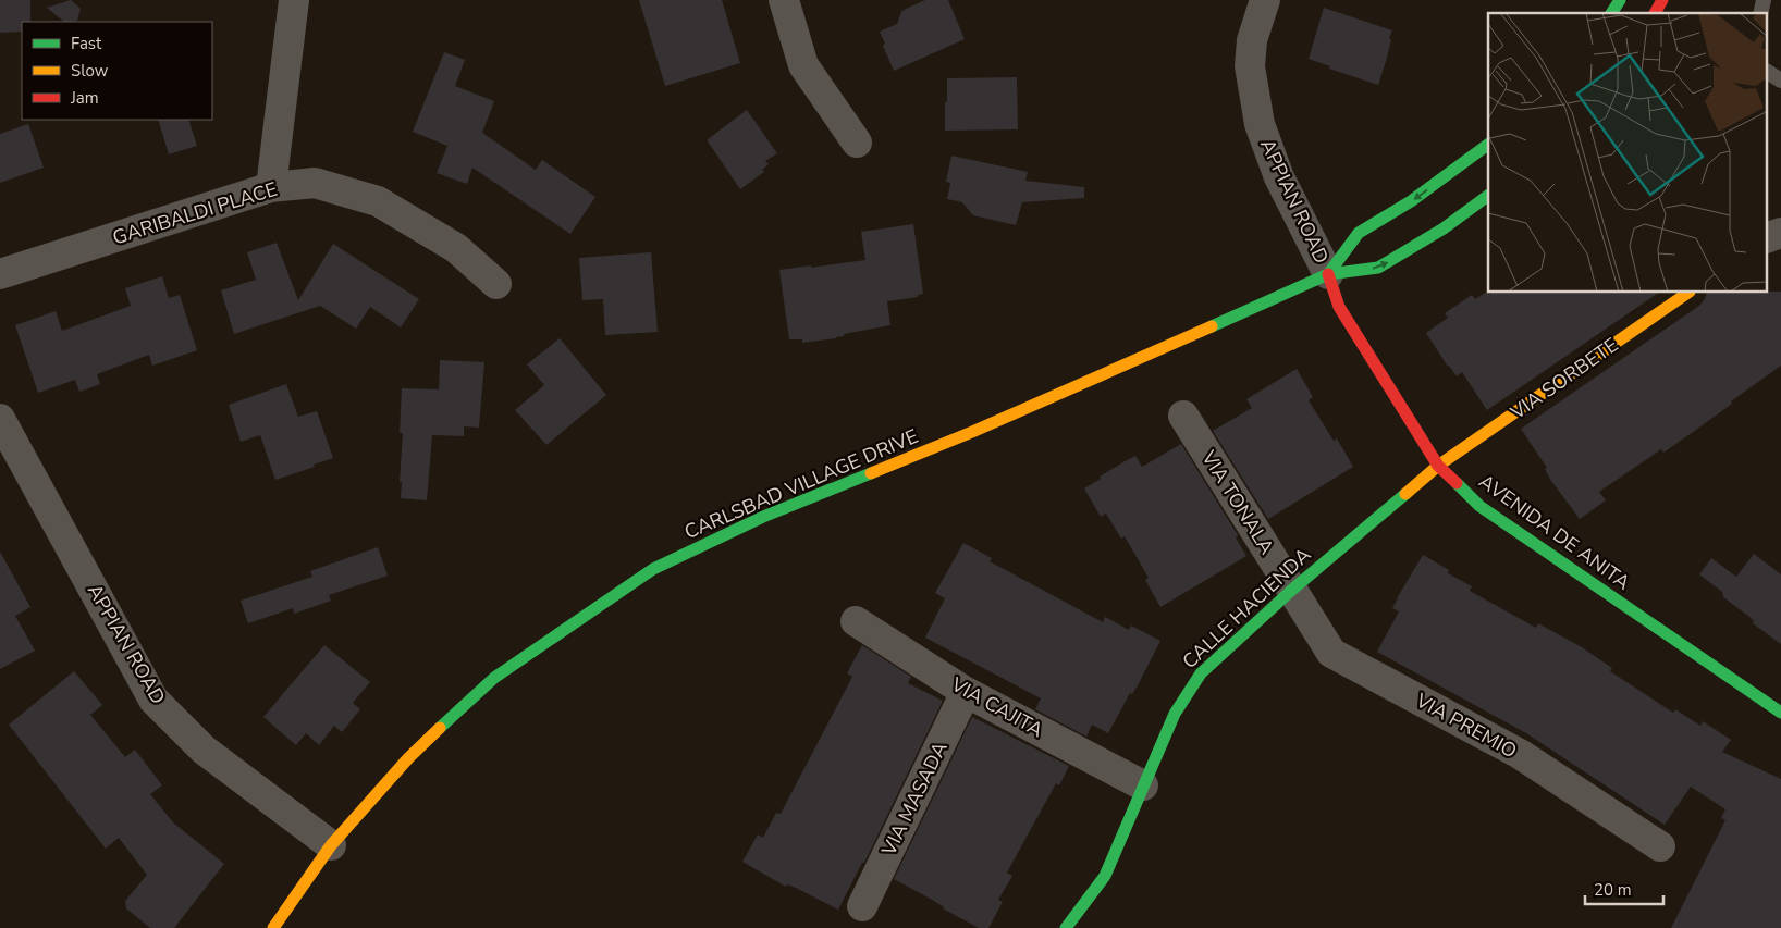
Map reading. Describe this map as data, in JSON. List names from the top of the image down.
{
  "streets": {
    "main road": [
      "VIA SORBETE",
      "CARLSBAD VILLAGE DRIVE",
      "AVENIDA DE ANITA",
      "CALLE HACIENDA"
    ],
    "street": [
      "APPIAN ROAD",
      "GARIBALDI PLACE",
      "VIA TONALA",
      "VIA CAJITA",
      "VIA PREMIO",
      "VIA MASADA"
    ]
  },
  "crossings": [
    ["APPIAN ROAD", "CARLSBAD VILLAGE DRIVE"],
    ["APPIAN ROAD", "AVENIDA DE ANITA"],
    ["VIA SORBETE", "AVENIDA DE ANITA"],
    ["VIA SORBETE", "CALLE HACIENDA"],
    ["CARLSBAD VILLAGE DRIVE", "AVENIDA DE ANITA"],
    ["VIA TONALA", "CALLE HACIENDA"],
    ["VIA TONALA", "VIA PREMIO"],
    ["AVENIDA DE ANITA", "CALLE HACIENDA"],
    ["CALLE HACIENDA", "VIA CAJITA"],
    ["CALLE HACIENDA", "VIA PREMIO"],
    ["VIA CAJITA", "VIA MASADA"]
  ],
  "legend": ["Fast", "Slow", "Jam"],
  "scale_bar": "20 m"
}
